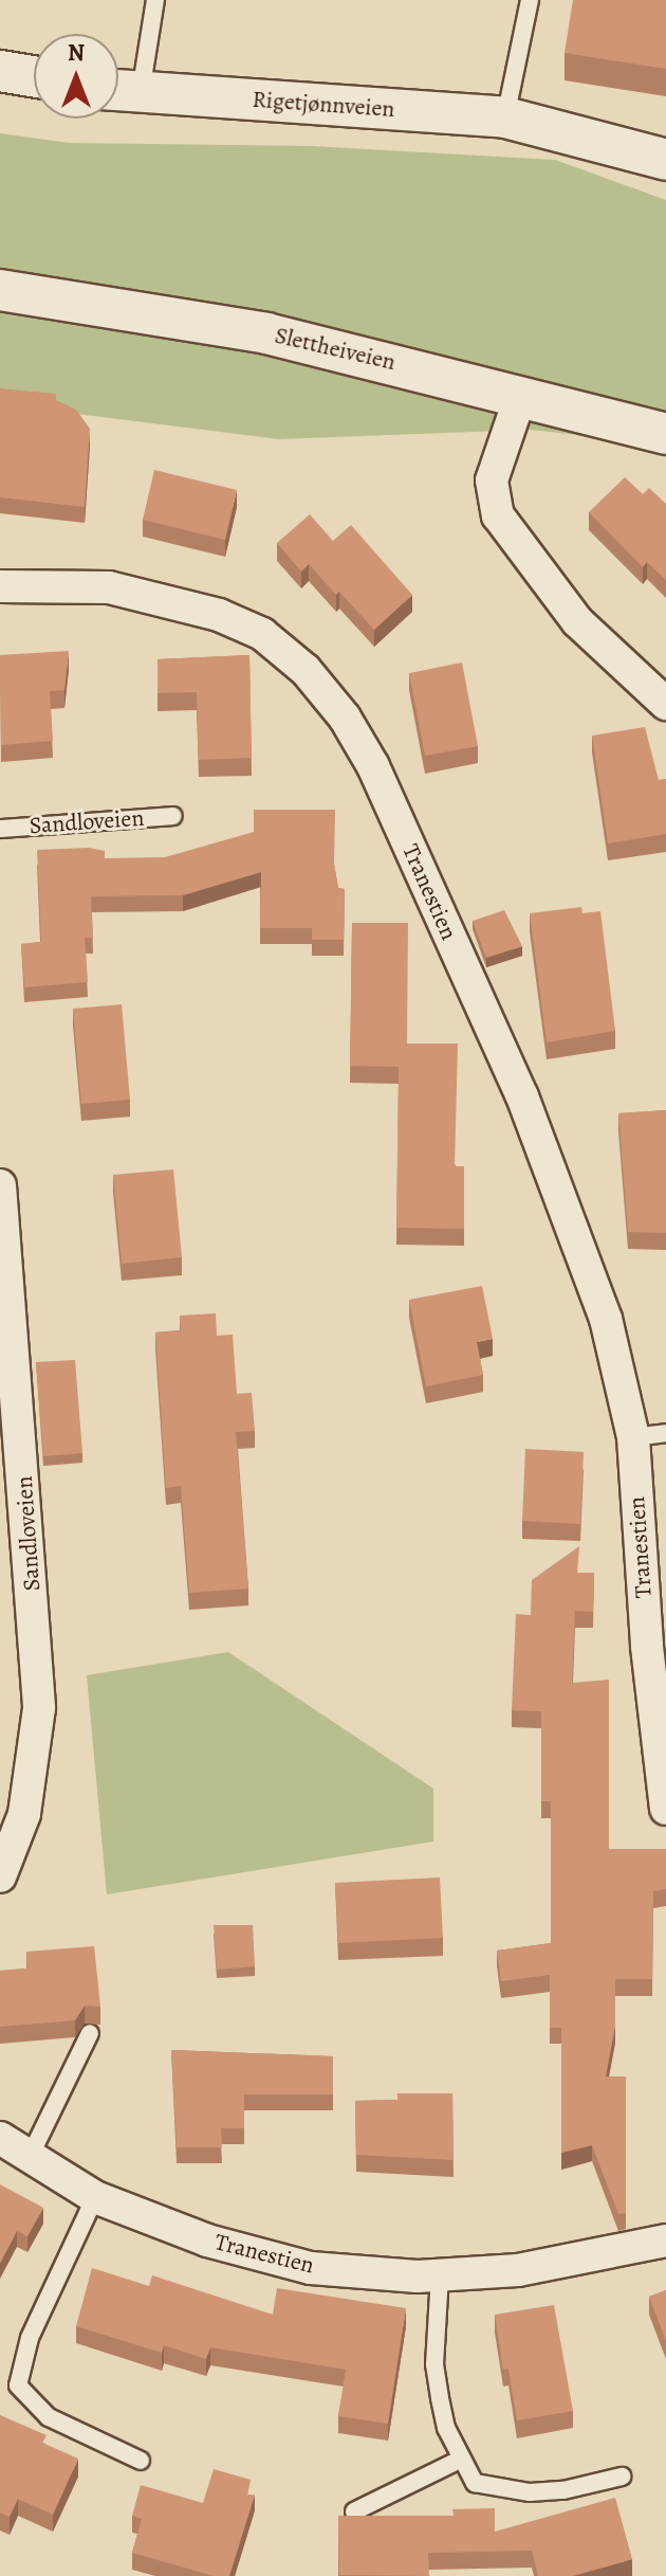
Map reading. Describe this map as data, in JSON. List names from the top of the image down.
{
  "streets": {
    "street": [
      "Rigetjønnveien",
      "Slettheiveien",
      "Sandloveien",
      "Tranestien"
    ]
  },
  "north": "top"
}
